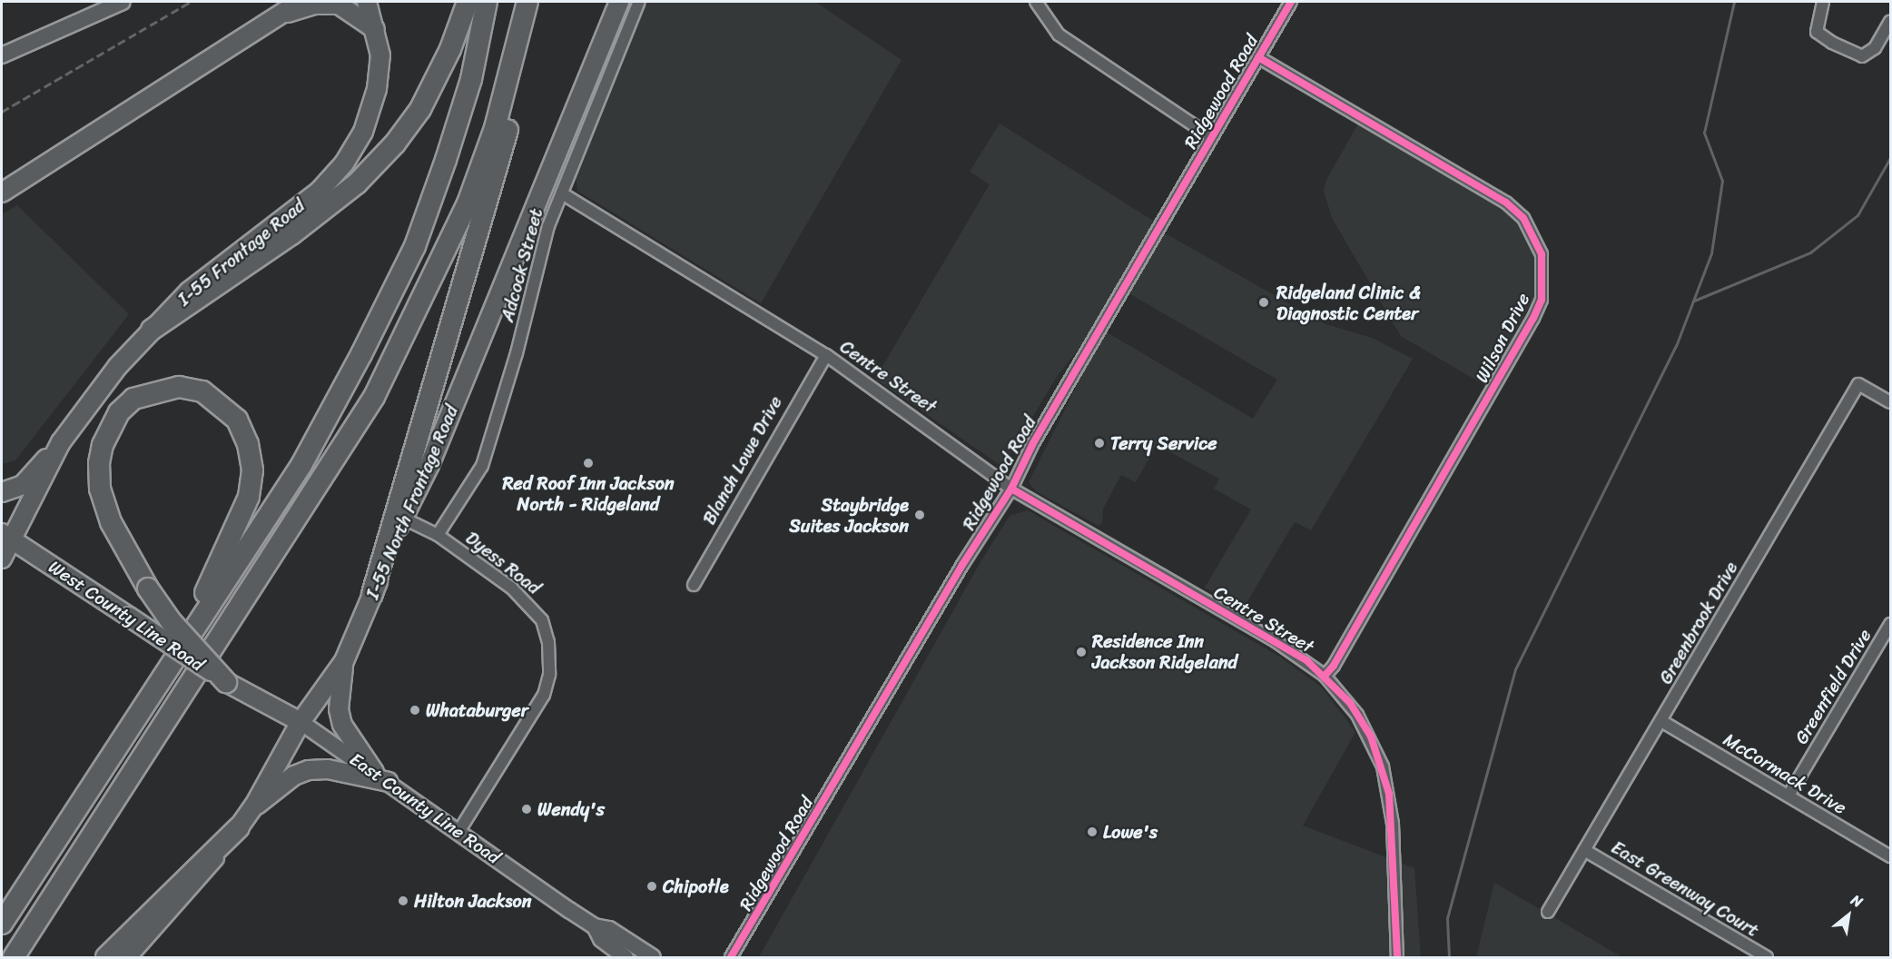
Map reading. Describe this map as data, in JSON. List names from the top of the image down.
{
  "streets": {
    "main road": [
      "I-55 Frontage Road",
      "I-55 North Frontage Road",
      "West County Line Road",
      "East County Line Road"
    ],
    "street": [
      "Ridgewood Road",
      "Adcock Street",
      "Wilson Drive",
      "Centre Street",
      "Blanch Lowe Drive",
      "Dyess Road",
      "Greenbrook Drive",
      "Greenfield Drive",
      "McCormack Drive",
      "East Greenway Court"
    ]
  },
  "crossings": [
    ["Ridgewood Road", "Wilson Drive"],
    ["Ridgewood Road", "Centre Street"],
    ["I-55 Frontage Road", "West County Line Road"],
    ["Adcock Street", "Centre Street"],
    ["Adcock Street", "Dyess Road"],
    ["Wilson Drive", "Centre Street"],
    ["Centre Street", "Blanch Lowe Drive"],
    ["I-55 North Frontage Road", "Dyess Road"],
    ["I-55 North Frontage Road", "East County Line Road"],
    ["Dyess Road", "East County Line Road"],
    ["West County Line Road", "East County Line Road"],
    ["Greenbrook Drive", "McCormack Drive"],
    ["Greenbrook Drive", "East Greenway Court"],
    ["Greenfield Drive", "McCormack Drive"]
  ],
  "places": [
    "Ridgeland Clinic & Diagnostic Center",
    "Terry Service",
    "Red Roof Inn Jackson North - Ridgeland",
    "Staybridge Suites Jackson",
    "Residence Inn Jackson Ridgeland",
    "Whataburger",
    "Wendy's",
    "Lowe's",
    "Chipotle",
    "Hilton Jackson"
  ],
  "north": "top right"
}
